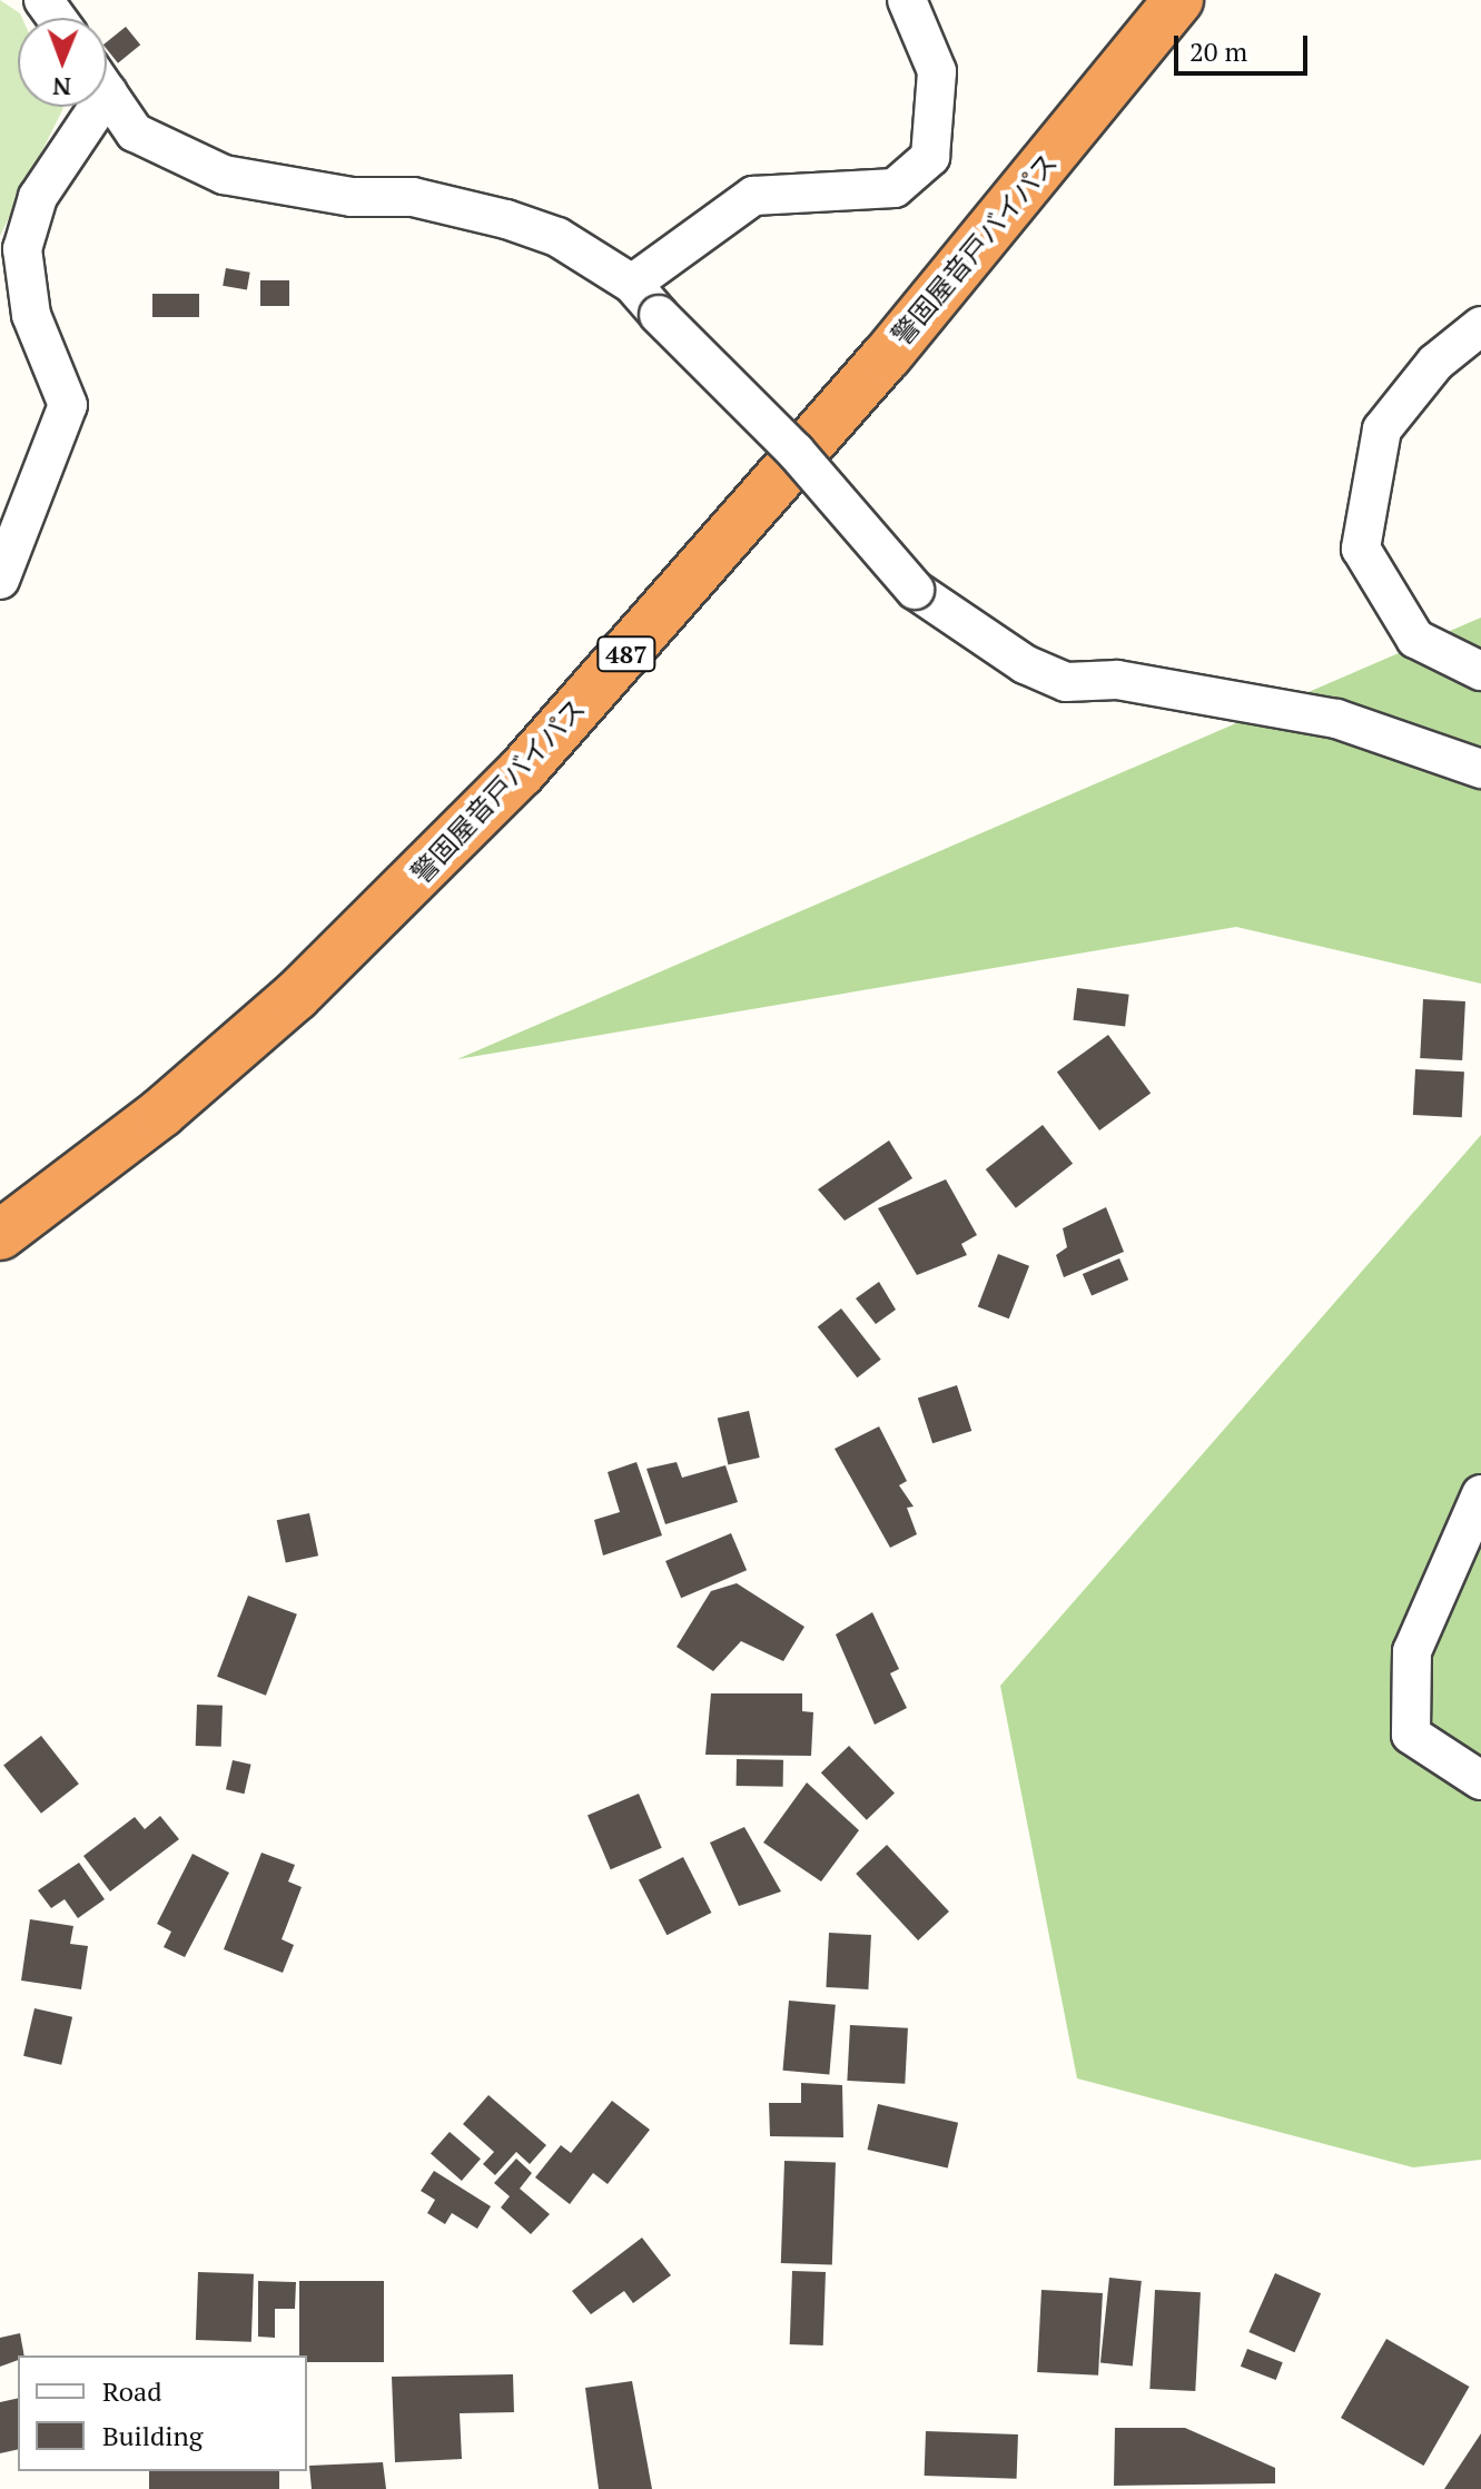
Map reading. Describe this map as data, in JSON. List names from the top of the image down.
{
  "streets": {
    "highway": ["警固屋音戸バイパス", "487"]
  },
  "legend": ["Road", "Building"],
  "scale_bar": "20 m",
  "north": "bottom"
}
